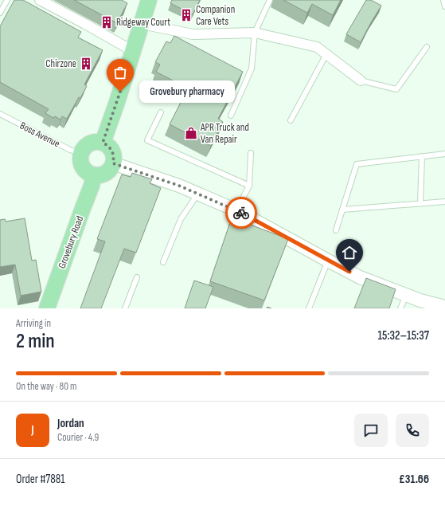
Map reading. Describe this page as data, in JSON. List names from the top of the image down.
{
  "streets": {
    "main road": ["Grovebury Road"],
    "lane": ["Boss Avenue"]
  },
  "crossings": [
    ["Boss Avenue", "Grovebury Road"]
  ],
  "places": {
    "building": ["Companion Care Vets", "Ridgeway Court", "Chirzone"],
    "other": ["Grovebury pharmacy"],
    "shop": ["APR Truck and Van Repair"]
  },
  "page": {
    "bubble": "Grovebury pharmacy",
    "heading": ["2 min", "Arriving in", "15:32–15:37"],
    "panel": [
      "Jordan",
      "Courier · 4.9",
      "Order #7881",
      "£31.66"
    ],
    "bar": "On the way · 80 m",
    "round": "J"
  }
}
